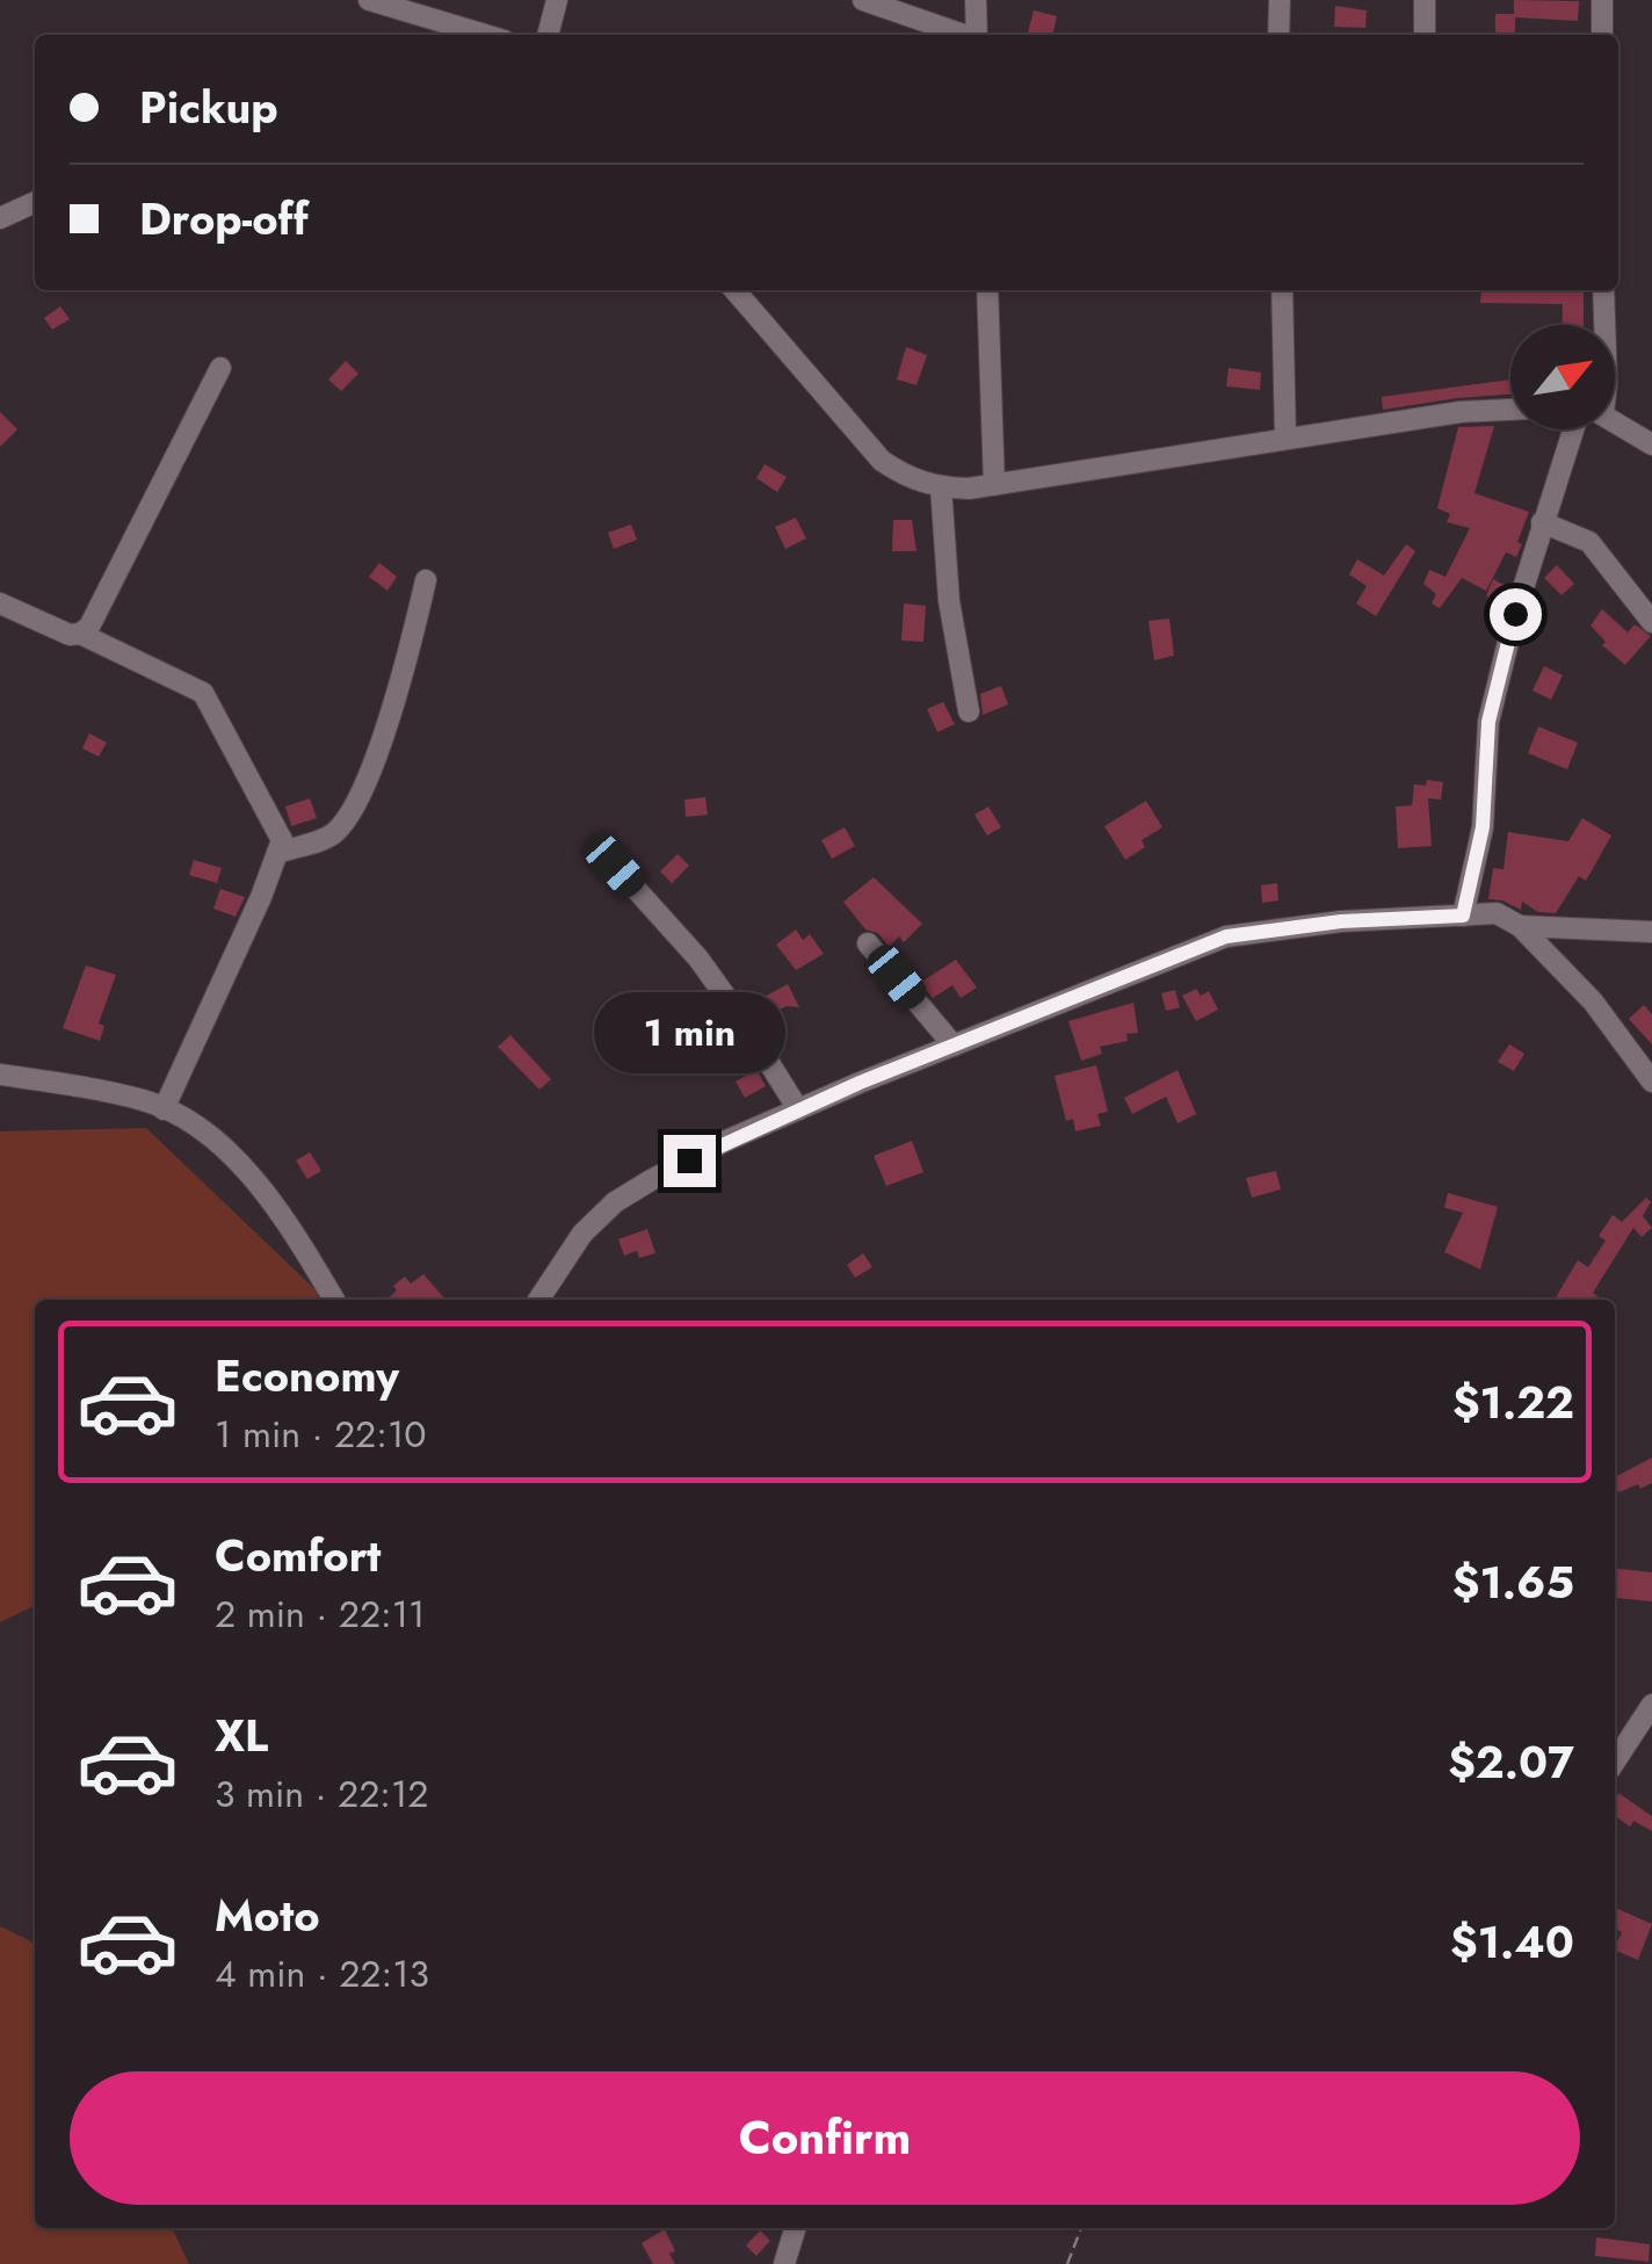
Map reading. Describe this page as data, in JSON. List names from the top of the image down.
{
  "north": "top right",
  "page": {
    "banner": ["Pickup", "Drop-off"],
    "bubble": "1 min",
    "list": [
      {
        "name": "Economy",
        "note": "1 min · 22:10",
        "value": "$1.22"
      },
      {
        "name": "Comfort",
        "note": "2 min · 22:11",
        "value": "$1.65"
      },
      {
        "name": "XL",
        "note": "3 min · 22:12",
        "value": "$2.07"
      },
      {
        "name": "Moto",
        "note": "4 min · 22:13",
        "value": "$1.40"
      }
    ],
    "buttons": "Confirm"
  }
}
